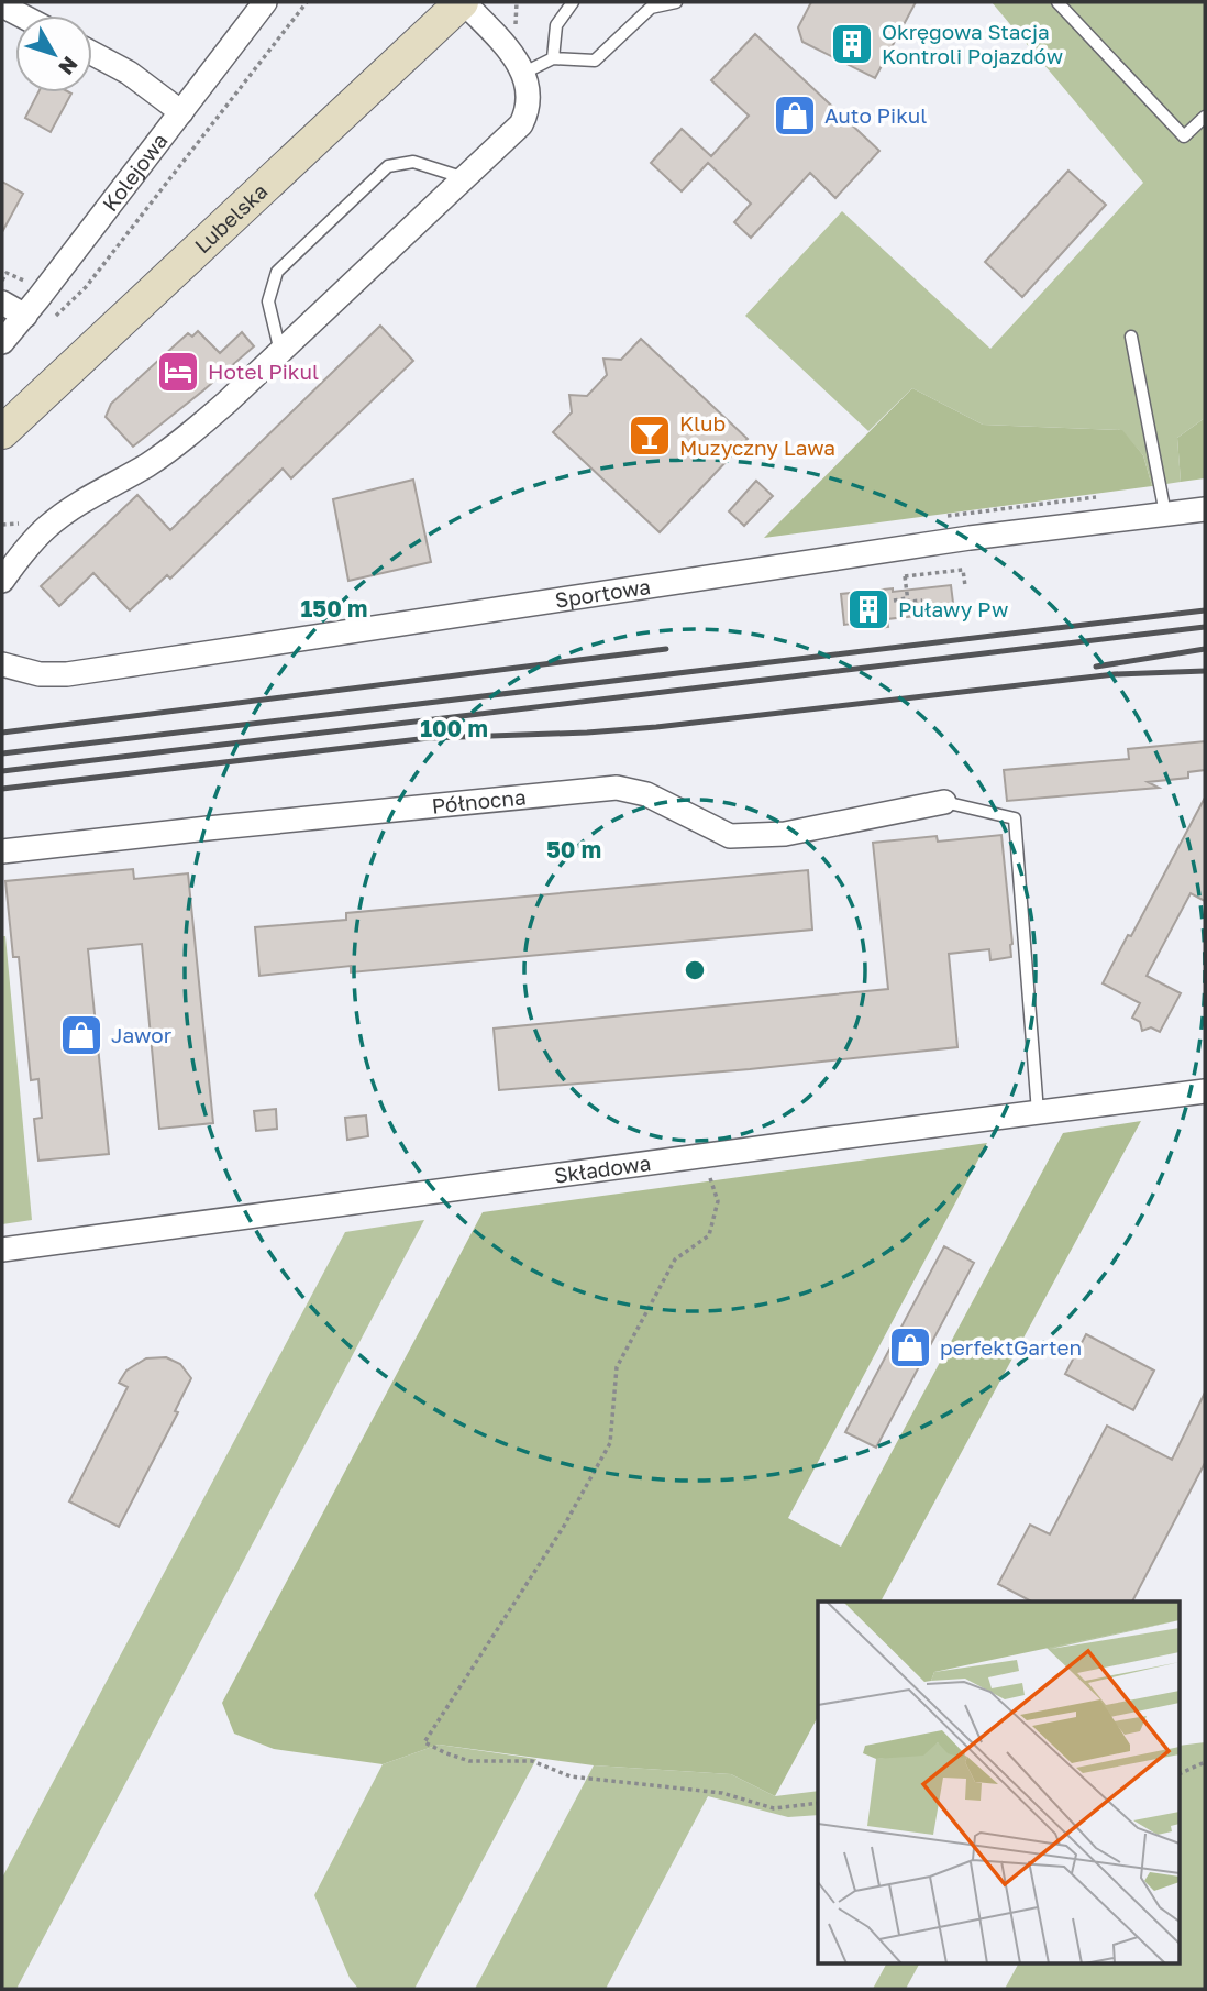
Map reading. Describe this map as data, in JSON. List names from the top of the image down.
{
  "streets": {
    "main road": ["Lubelska"],
    "street": [
      "Kolejowa",
      "Sportowa",
      "Północna",
      "Składowa"
    ]
  },
  "places": {
    "building": ["Okręgowa Stacja Kontroli Pojazdów", "Puławy Pw"],
    "shop": ["Auto Pikul", "Jawor", "perfektGarten"],
    "hotel": ["Hotel Pikul"],
    "bar": ["Klub Muzyczny Lawa"]
  },
  "north": "bottom right",
  "rings": ["150 m", "100 m", "50 m"]
}
